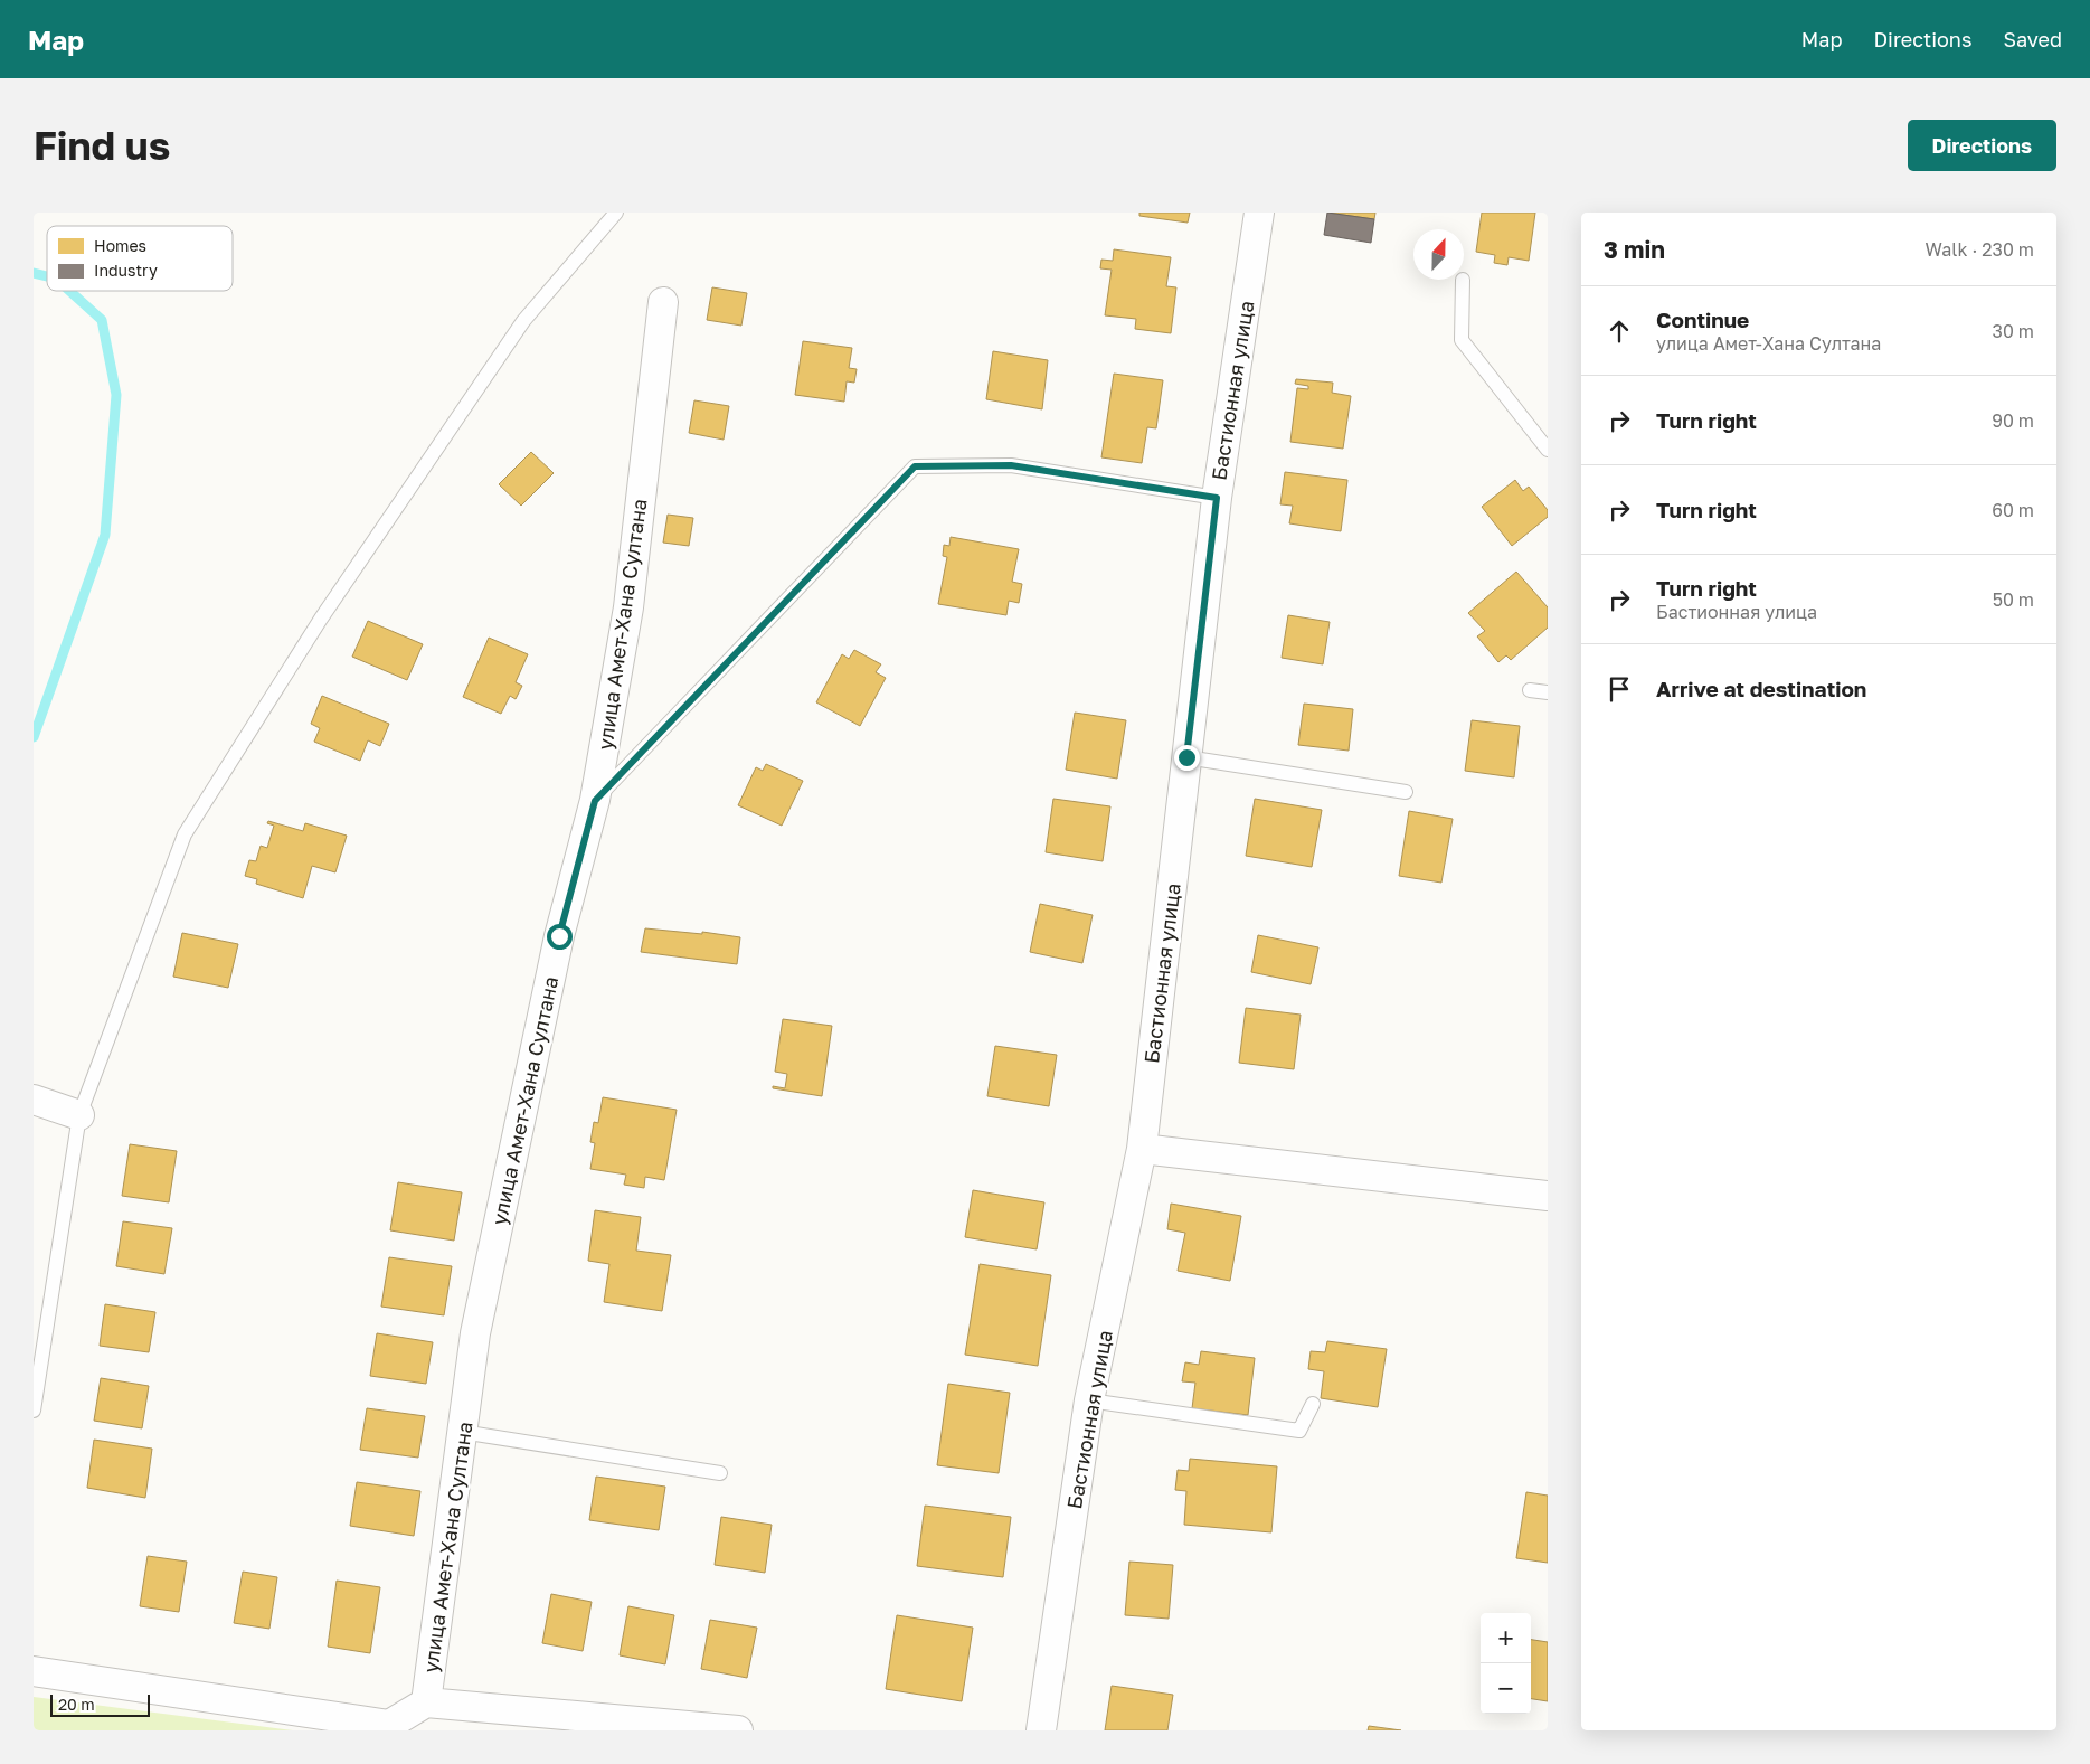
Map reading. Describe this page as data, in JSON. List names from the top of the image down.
{
  "streets": {
    "street": ["Бастионная улица", "улица Амет-Хана Султана"]
  },
  "legend": ["Homes", "Industry"],
  "scale_bar": "20 m",
  "north": "top",
  "page": {
    "header": "Map",
    "nav": ["Map", "Directions", "Saved"],
    "buttons": "Directions",
    "title": "Find us",
    "heading": ["3 min", "Walk · 230 m"],
    "list": [
      ["Continue", "улица Амет-Хана Султана", "30 m"],
      ["Turn right", "90 m"],
      ["Turn right", "60 m"],
      ["Turn right", "Бастионная улица", "50 m"],
      "Arrive at destination"
    ],
    "map_buttons": ["+", "−"],
    "scale": "20 m"
  }
}
